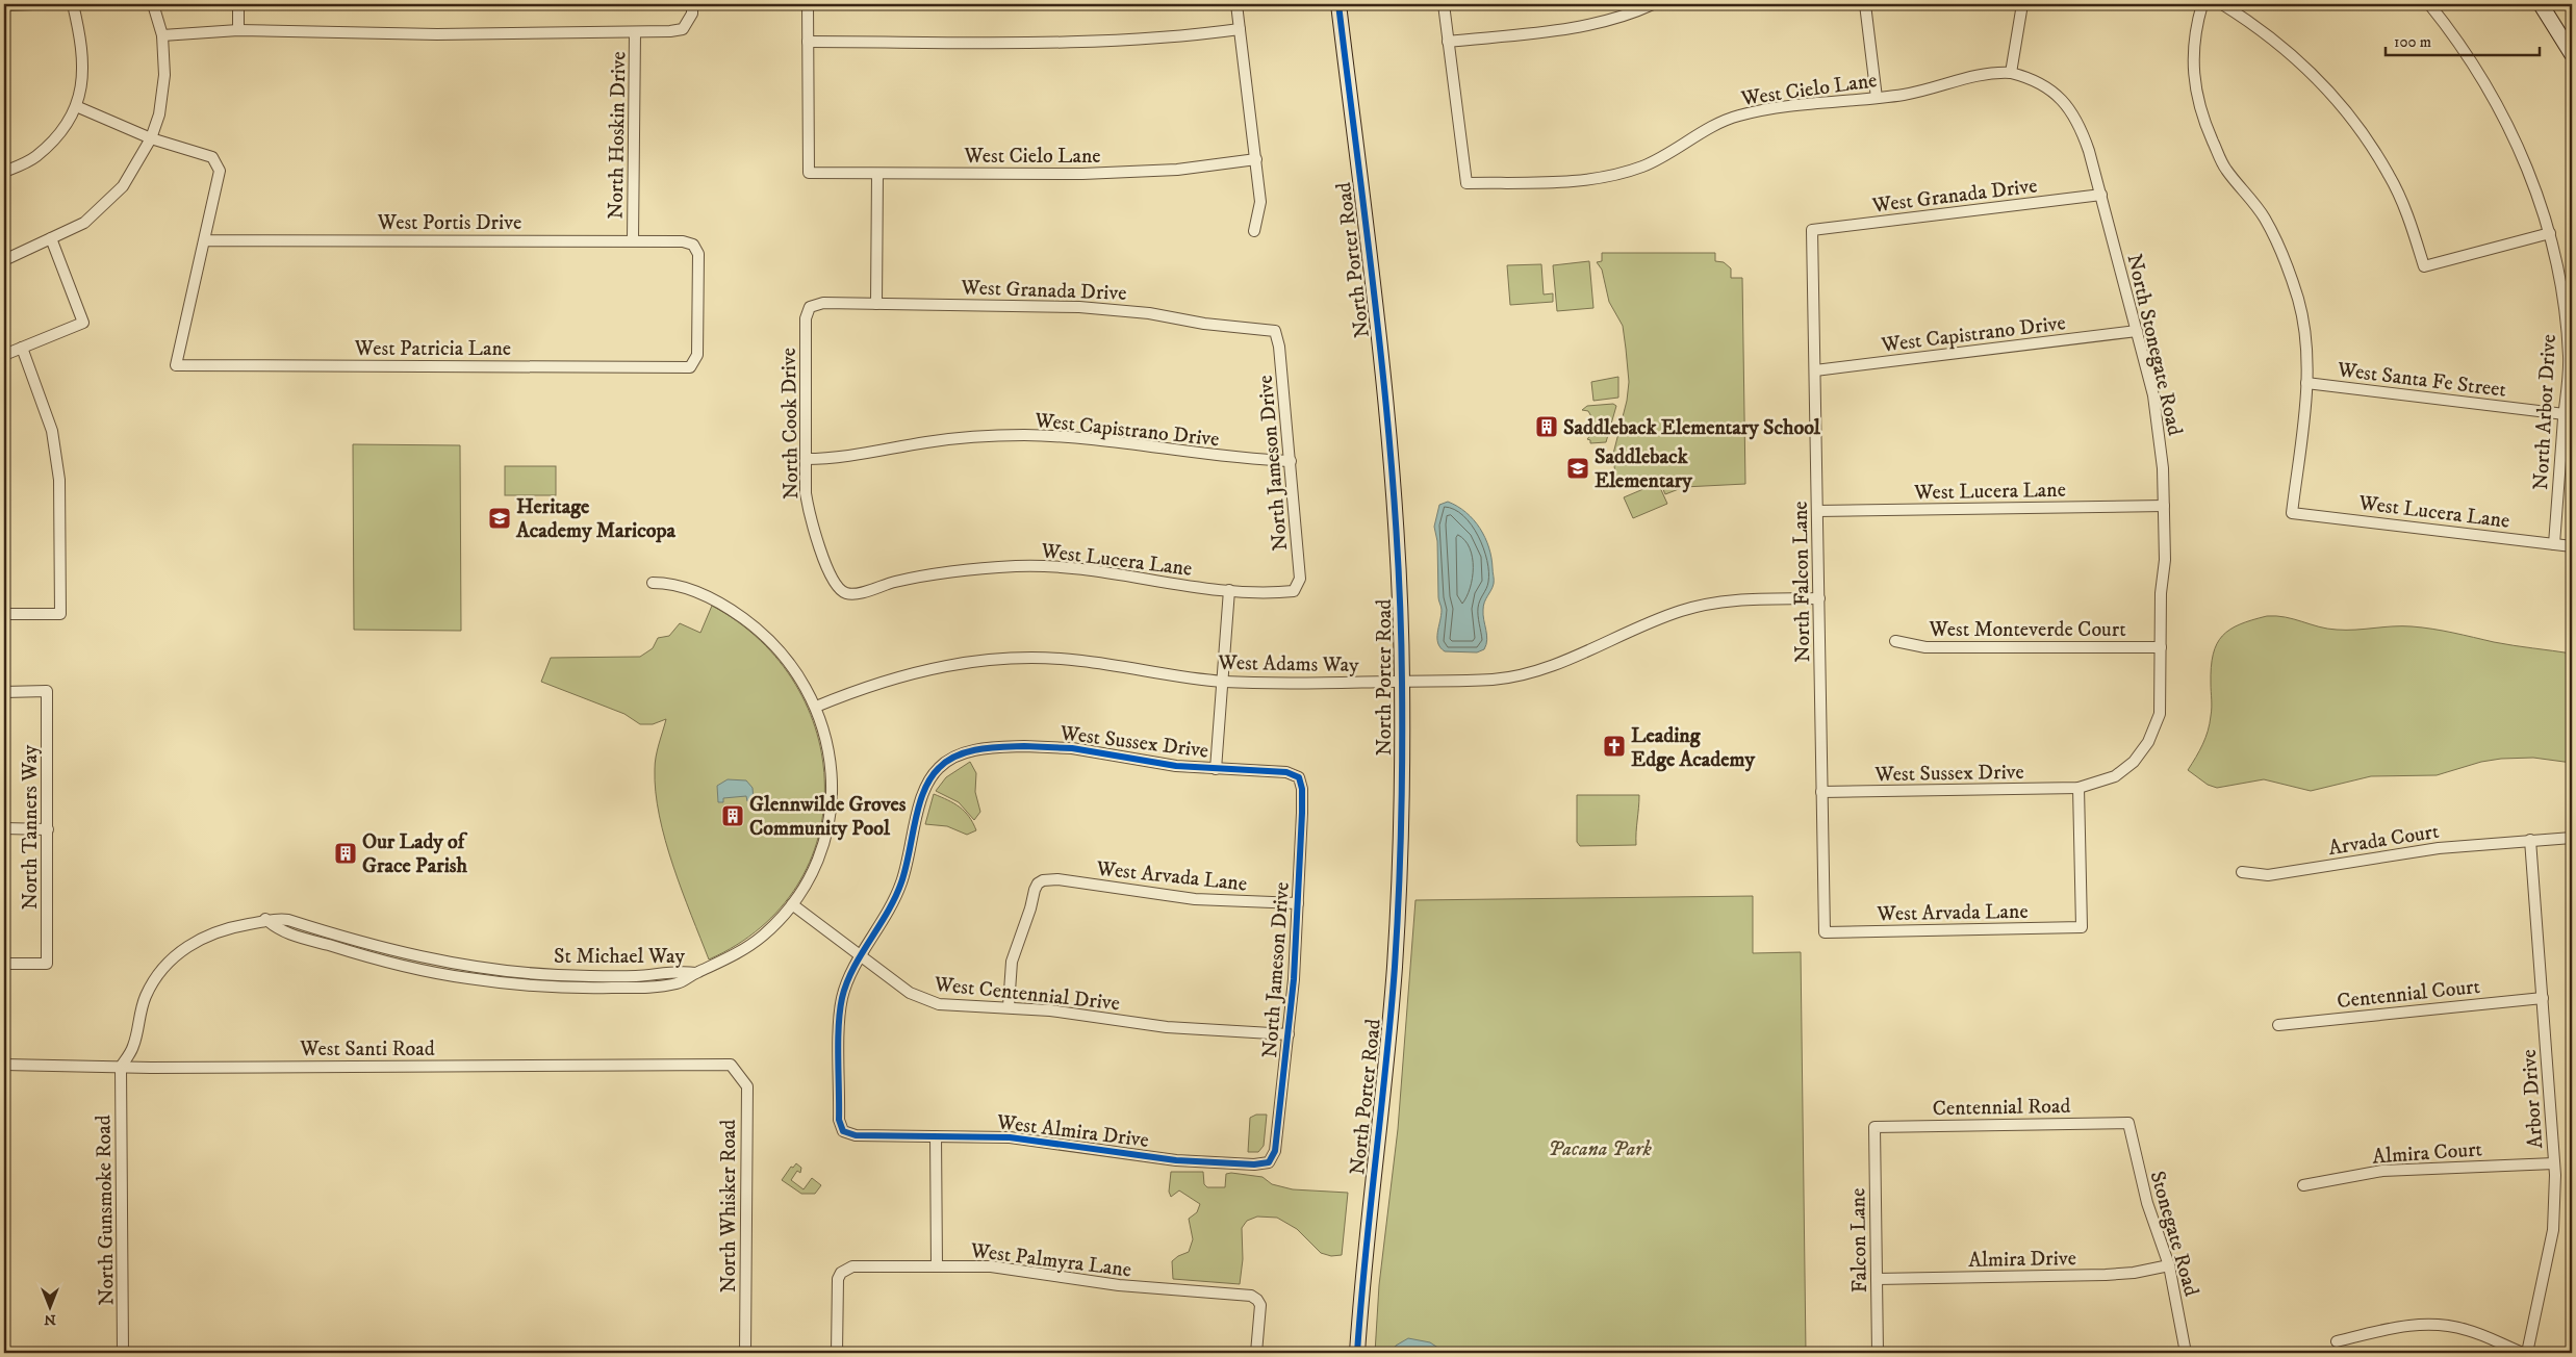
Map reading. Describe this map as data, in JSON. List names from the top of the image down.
{
  "streets": {
    "street": [
      "West Cielo Lane",
      "North Hoskin Drive",
      "West Granada Drive",
      "West Portis Drive",
      "North Porter Road",
      "West Capistrano Drive",
      "North Stonegate Road",
      "West Patricia Lane",
      "West Santa Fe Street",
      "North Arbor Drive",
      "North Cook Drive",
      "North Jameson Drive",
      "West Lucera Lane",
      "North Falcon Lane",
      "West Monteverde Court",
      "West Adams Way",
      "West Sussex Drive",
      "North Tanners Way",
      "Arvada Court",
      "West Arvada Lane",
      "St Michael Way",
      "West Centennial Drive",
      "Centennial Court",
      "West Santi Road",
      "Arbor Drive",
      "Centennial Road",
      "West Almira Drive",
      "Almira Court",
      "North Whisker Road",
      "North Gunsmoke Road",
      "Stonegate Road",
      "Falcon Lane",
      "Almira Drive",
      "West Palmyra Lane"
    ]
  },
  "crossings": [
    ["West Cielo Lane", "North Stonegate Road"],
    ["North Hoskin Drive", "West Portis Drive"],
    ["West Granada Drive", "North Stonegate Road"],
    ["West Granada Drive", "North Cook Drive"],
    ["West Granada Drive", "North Jameson Drive"],
    ["West Granada Drive", "North Falcon Lane"],
    ["West Portis Drive", "West Patricia Lane"],
    ["North Porter Road", "West Adams Way"],
    ["West Capistrano Drive", "North Stonegate Road"],
    ["West Capistrano Drive", "North Cook Drive"],
    ["West Capistrano Drive", "North Jameson Drive"],
    ["West Capistrano Drive", "North Falcon Lane"],
    ["North Stonegate Road", "West Lucera Lane"],
    ["North Stonegate Road", "West Monteverde Court"],
    ["North Stonegate Road", "West Sussex Drive"],
    ["North Stonegate Road", "West Arvada Lane"],
    ["West Santa Fe Street", "North Arbor Drive"],
    ["West Santa Fe Street", "West Lucera Lane"],
    ["North Arbor Drive", "West Lucera Lane"],
    ["North Cook Drive", "West Lucera Lane"],
    ["North Jameson Drive", "West Lucera Lane"],
    ["North Jameson Drive", "West Sussex Drive"],
    ["North Jameson Drive", "West Arvada Lane"],
    ["North Jameson Drive", "West Centennial Drive"],
    ["North Jameson Drive", "West Almira Drive"],
    ["West Lucera Lane", "North Falcon Lane"],
    ["North Falcon Lane", "West Adams Way"],
    ["North Falcon Lane", "West Sussex Drive"],
    ["North Falcon Lane", "West Arvada Lane"],
    ["West Sussex Drive", "West Arvada Lane"],
    ["West Sussex Drive", "West Centennial Drive"],
    ["West Sussex Drive", "West Almira Drive"],
    ["Arvada Court", "Arbor Drive"],
    ["West Arvada Lane", "West Centennial Drive"],
    ["St Michael Way", "West Centennial Drive"],
    ["St Michael Way", "West Santi Road"],
    ["St Michael Way", "North Gunsmoke Road"],
    ["West Centennial Drive", "West Almira Drive"],
    ["Centennial Court", "Arbor Drive"],
    ["West Santi Road", "North Whisker Road"],
    ["West Santi Road", "North Gunsmoke Road"],
    ["Arbor Drive", "Almira Court"],
    ["Centennial Road", "Stonegate Road"],
    ["Centennial Road", "Falcon Lane"],
    ["Stonegate Road", "Almira Drive"],
    ["Falcon Lane", "Almira Drive"]
  ],
  "parks": ["Pacana Park"],
  "places": {
    "building": ["Saddleback Elementary School", "Glennwilde Groves Community Pool", "Our Lady of Grace Parish"],
    "school or university": ["Saddleback Elementary", "Heritage Academy Maricopa"],
    "church": ["Leading Edge Academy"]
  },
  "scale_bar": "100 m",
  "north": "bottom"
}
